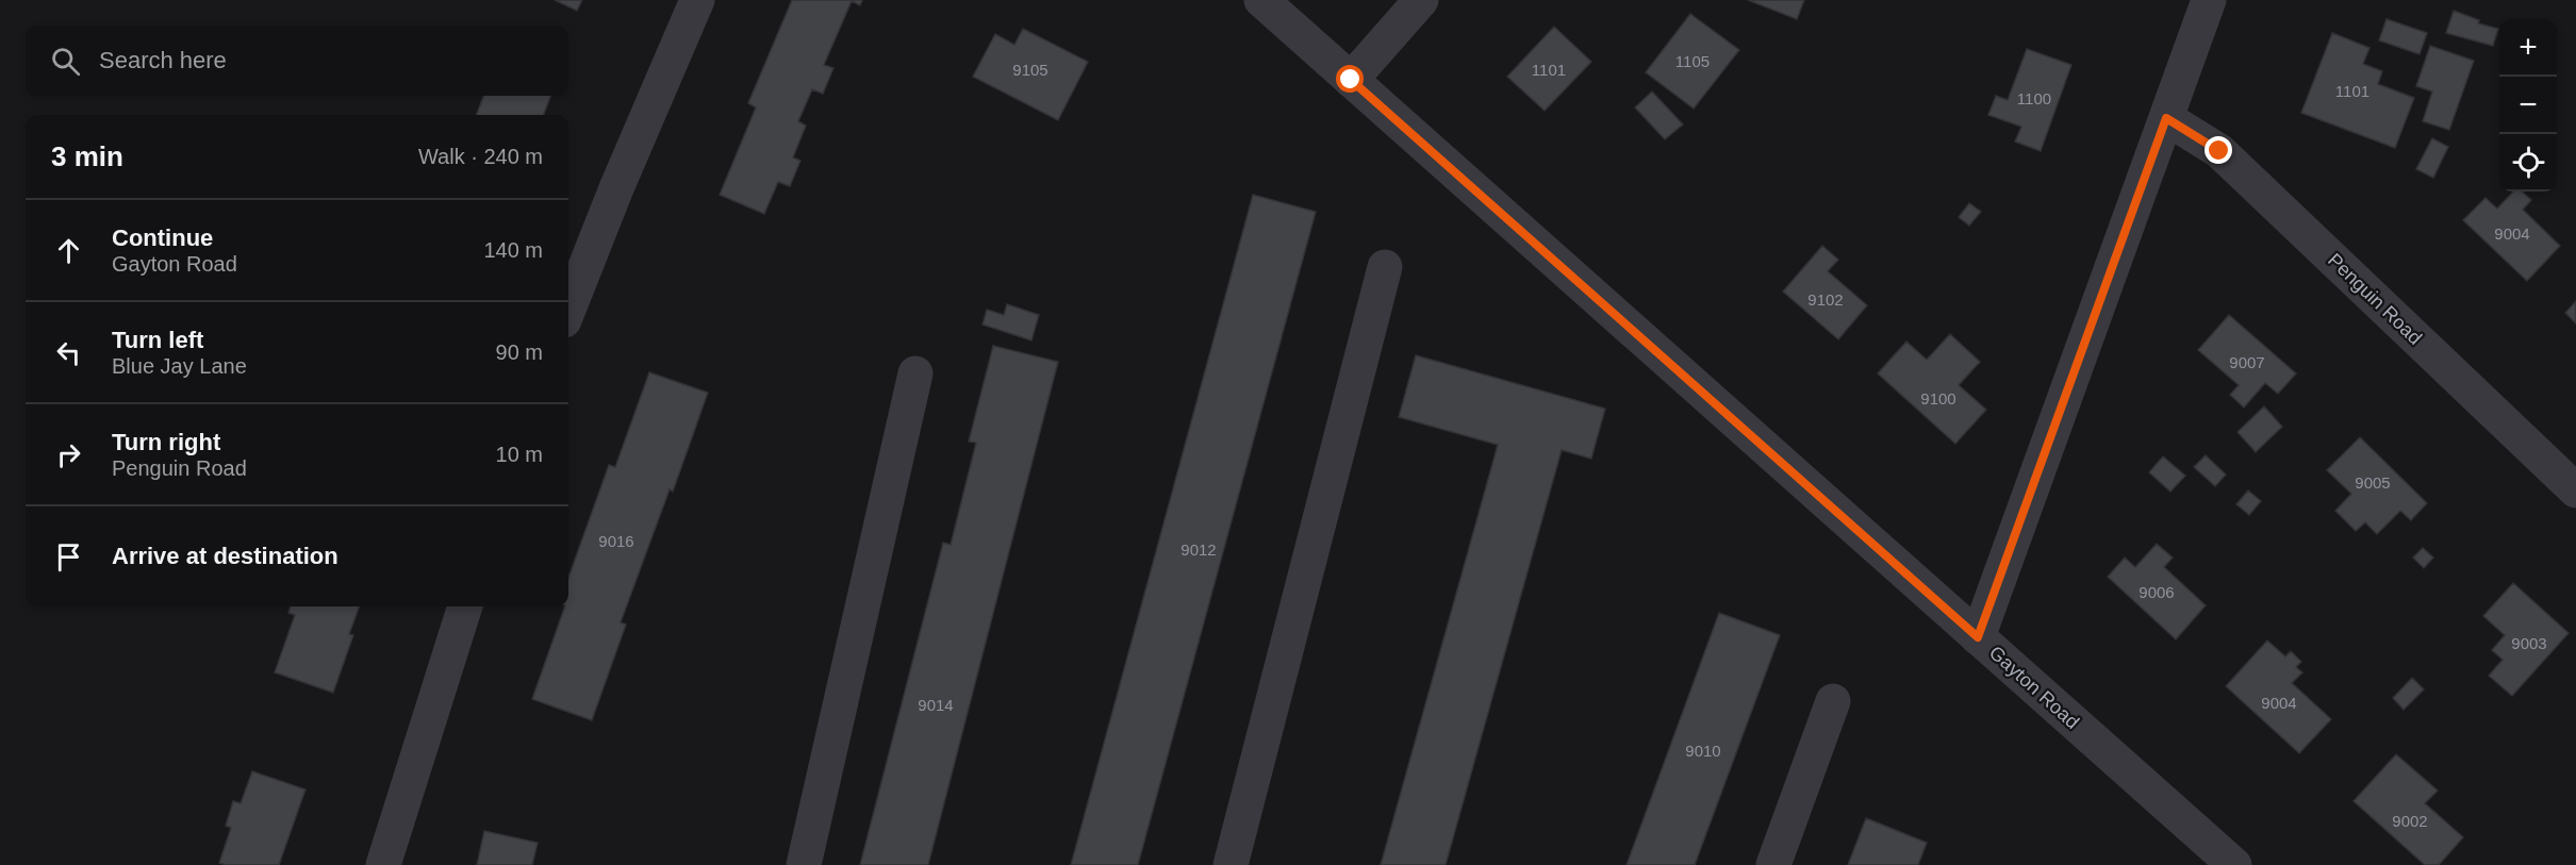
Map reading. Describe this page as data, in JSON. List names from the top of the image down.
{
  "streets": {
    "street": ["Penguin Road", "Gayton Road"]
  },
  "house_numbers": [
    "1105",
    "9105",
    "1101",
    "1101",
    "1100",
    "9004",
    "9102",
    "9007",
    "9100",
    "9005",
    "9016",
    "9012",
    "9006",
    "9003",
    "9004",
    "9014",
    "9010",
    "9002"
  ],
  "page": {
    "map_buttons": ["+", "−"],
    "search": "Search here",
    "heading": ["3 min", "Walk · 240 m"],
    "list": [
      ["Continue", "Gayton Road", "140 m"],
      ["Turn left", "Blue Jay Lane", "90 m"],
      ["Turn right", "Penguin Road", "10 m"],
      "Arrive at destination"
    ]
  }
}
